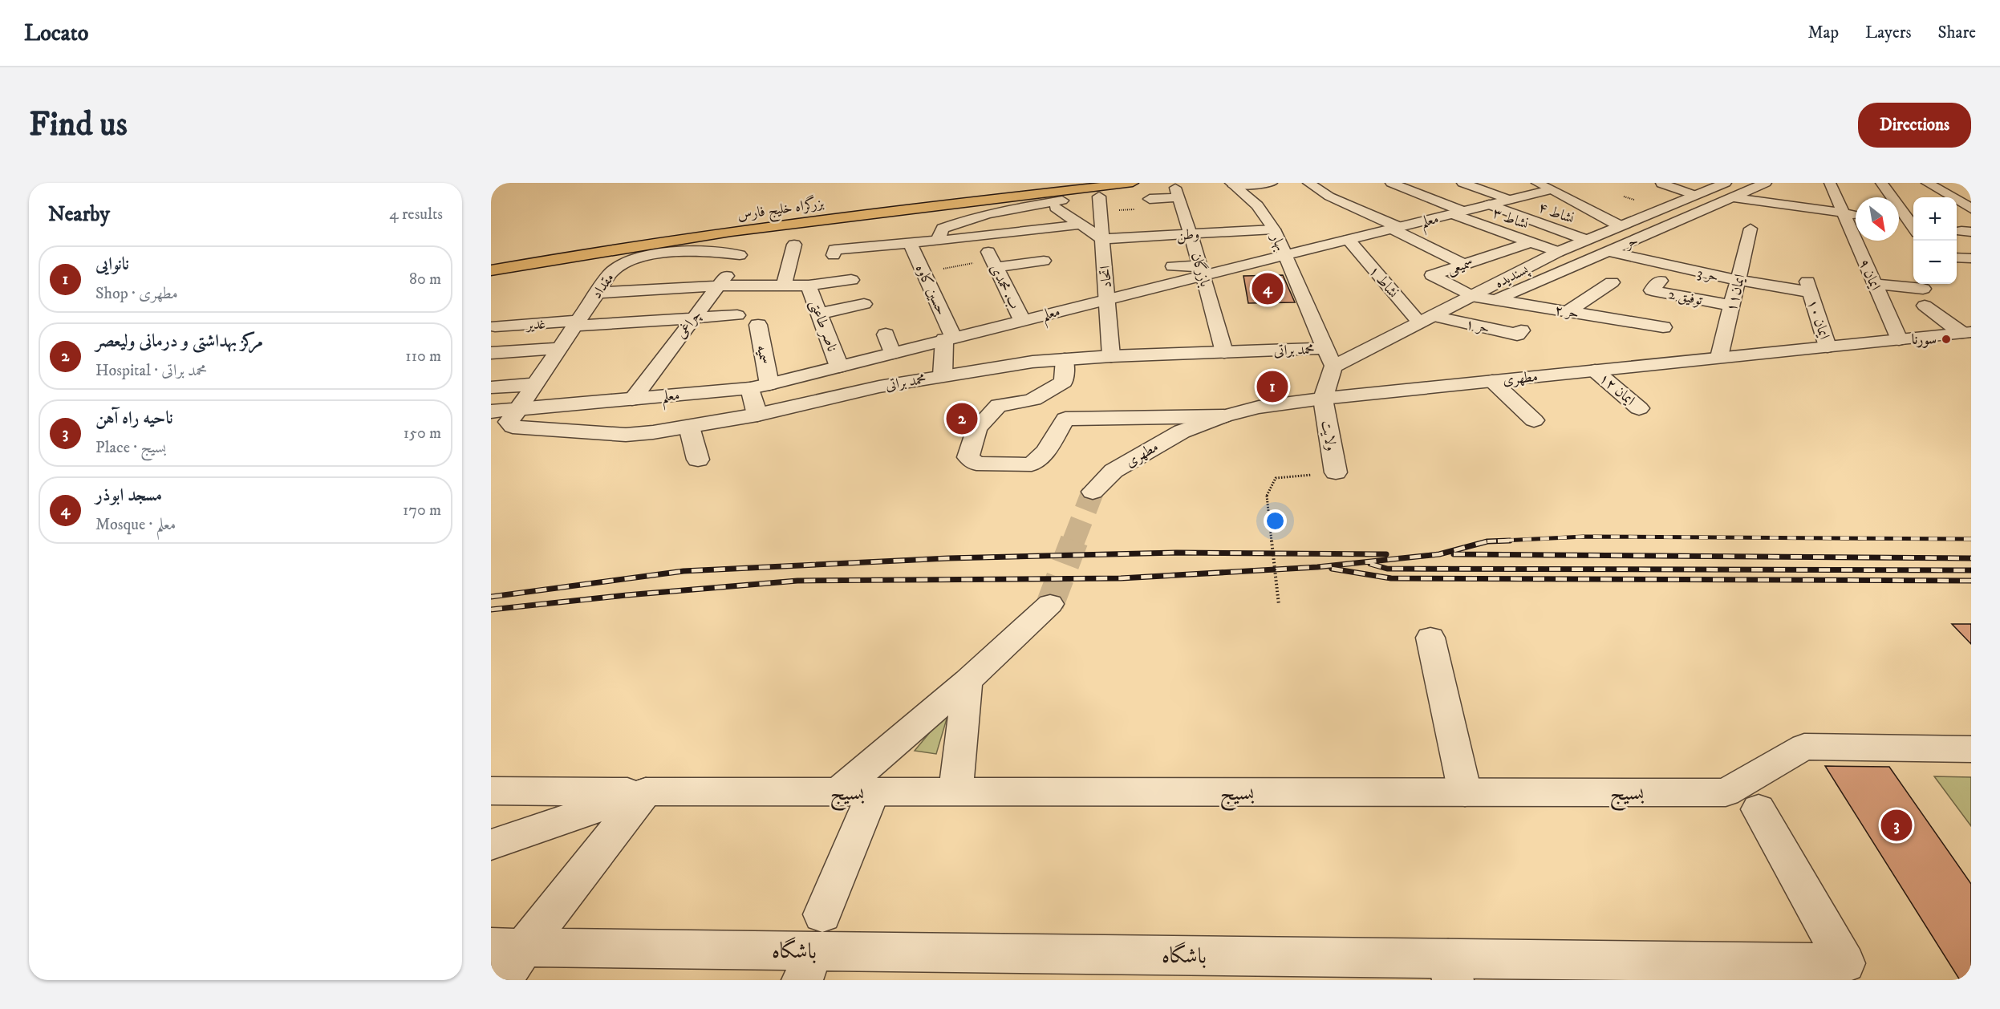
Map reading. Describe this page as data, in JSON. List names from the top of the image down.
{
  "streets": {
    "highway": ["بزرگراه خلیج فارس"],
    "street": [
      "نشاط ۴",
      "نشاط ۳",
      "معلم",
      "وطن",
      "حر",
      "بهار",
      "سمیعی",
      "بازرگان",
      "حر 3",
      "ایمان ۹",
      "پسندیده",
      "اتحاد",
      "نشاط ۱",
      "مقداد",
      "ب. محمدی",
      "حسین کاوه",
      "ایمان۱۱",
      "توفیق 2",
      "حر ۲",
      "ایمان ۱۰",
      "غدیر",
      "چراغی",
      "ناصر طاعتی",
      "حر ۱",
      "محمد براتی",
      "سمیه",
      "مطهری",
      "ایمان ۱۲",
      "ولایت",
      "بسیج",
      "باشگاه"
    ]
  },
  "crossings": [
    ["نشاط ۴", "معلم"],
    ["نشاط ۴", "پسندیده"],
    ["نشاط ۳", "معلم"],
    ["نشاط ۳", "سمیعی"],
    ["نشاط ۳", "پسندیده"],
    ["معلم", "بهار"],
    ["معلم", "بازرگان"],
    ["معلم", "اتحاد"],
    ["معلم", "نشاط ۱"],
    ["معلم", "مقداد"],
    ["معلم", "ب. محمدی"],
    ["معلم", "حسین کاوه"],
    ["معلم", "چراغی"],
    ["معلم", "ناصر طاعتی"],
    ["معلم", "محمد براتی"],
    ["معلم", "سمیه"],
    ["وطن", "بهار"],
    ["وطن", "بازرگان"],
    ["وطن", "اتحاد"],
    ["حر", "حر 3"],
    ["حر", "حر ۲"],
    ["بهار", "پسندیده"],
    ["بهار", "محمد براتی"],
    ["سمیعی", "پسندیده"],
    ["سمیعی", "حر ۲"],
    ["بازرگان", "محمد براتی"],
    ["حر 3", "ایمان۱۱"],
    ["حر 3", "ایمان ۱۰"],
    ["ایمان ۹", "مطهری"],
    ["پسندیده", "نشاط ۱"],
    ["پسندیده", "حر ۲"],
    ["پسندیده", "حر ۱"],
    ["اتحاد", "محمد براتی"],
    ["نشاط ۱", "حر ۱"],
    ["مقداد", "غدیر"],
    ["مقداد", "چراغی"],
    ["مقداد", "محمد براتی"],
    ["ایمان۱۱", "توفیق 2"],
    ["ایمان۱۱", "مطهری"],
    ["ایمان ۱۰", "مطهری"],
    ["غدیر", "چراغی"],
    ["غدیر", "سمیه"],
    ["چراغی", "سمیه"],
    ["محمد براتی", "سمیه"],
    ["مطهری", "ایمان ۱۲"],
    ["مطهری", "ولایت"]
  ],
  "places": ["سورنا"],
  "north": "bottom right",
  "page": {
    "header": "Locato",
    "nav": ["Map", "Layers", "Share"],
    "buttons": "Directions",
    "title": "Find us",
    "heading": ["Nearby", "4 results"],
    "map_buttons": ["+", "−"],
    "list": [
      {
        "mark": "1",
        "name": "نانوایی",
        "note": "Shop · مطهری",
        "value": "80 m"
      },
      {
        "mark": "2",
        "name": "مرکز بهداشتی و درمانی ولیعصر",
        "note": "Hospital · محمد براتی",
        "value": "110 m"
      },
      {
        "mark": "3",
        "name": "ناحیه راه آهن",
        "note": "Place · بسیج",
        "value": "150 m"
      },
      {
        "mark": "4",
        "name": "مسجد ابوذر",
        "note": "Mosque · معلم",
        "value": "170 m"
      }
    ],
    "pins": [
      "4",
      "1",
      "2",
      "3"
    ]
  }
}
